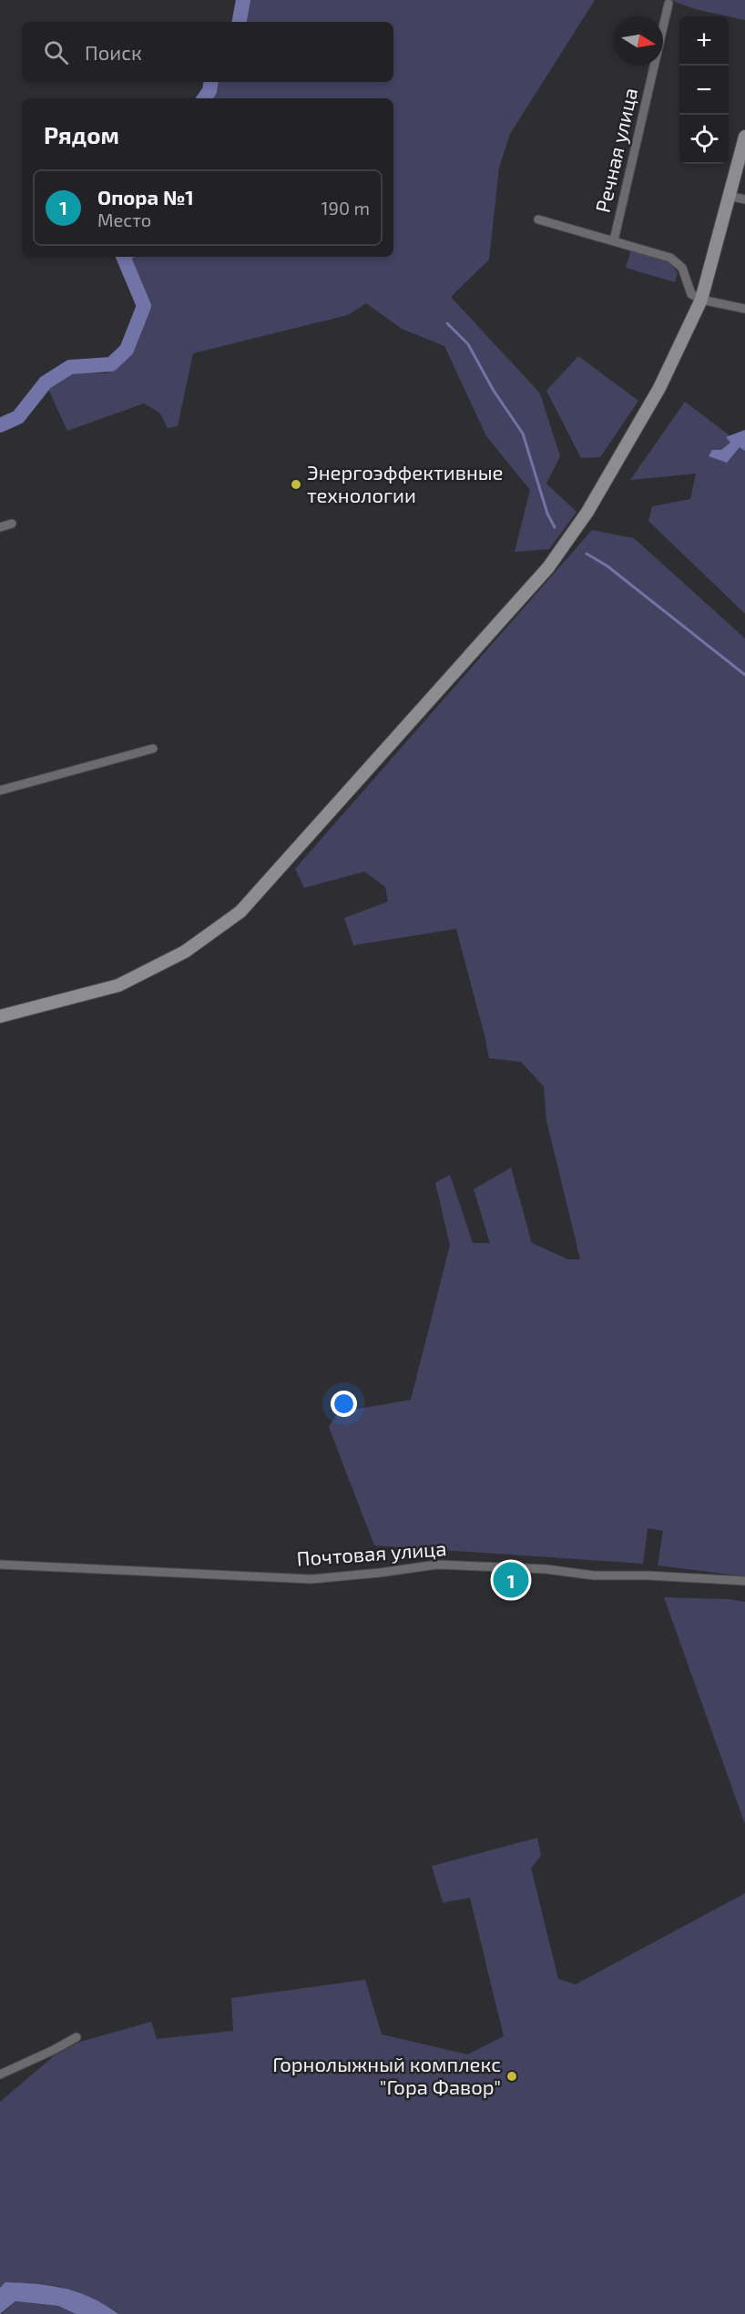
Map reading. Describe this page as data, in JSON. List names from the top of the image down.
{
  "streets": {
    "street": ["Речная улица", "Почтовая улица"]
  },
  "places": ["Энергоэффективные технологии", "Горнолыжный комплекс \"Гора Фавор\""],
  "north": "right",
  "page": {
    "map_buttons": ["+", "−"],
    "search": "Поиск",
    "heading": "Рядом",
    "list": [
      {
        "mark": "1",
        "name": "Опора №1",
        "note": "Место",
        "value": "190 m"
      }
    ],
    "pins": "1"
  }
}
